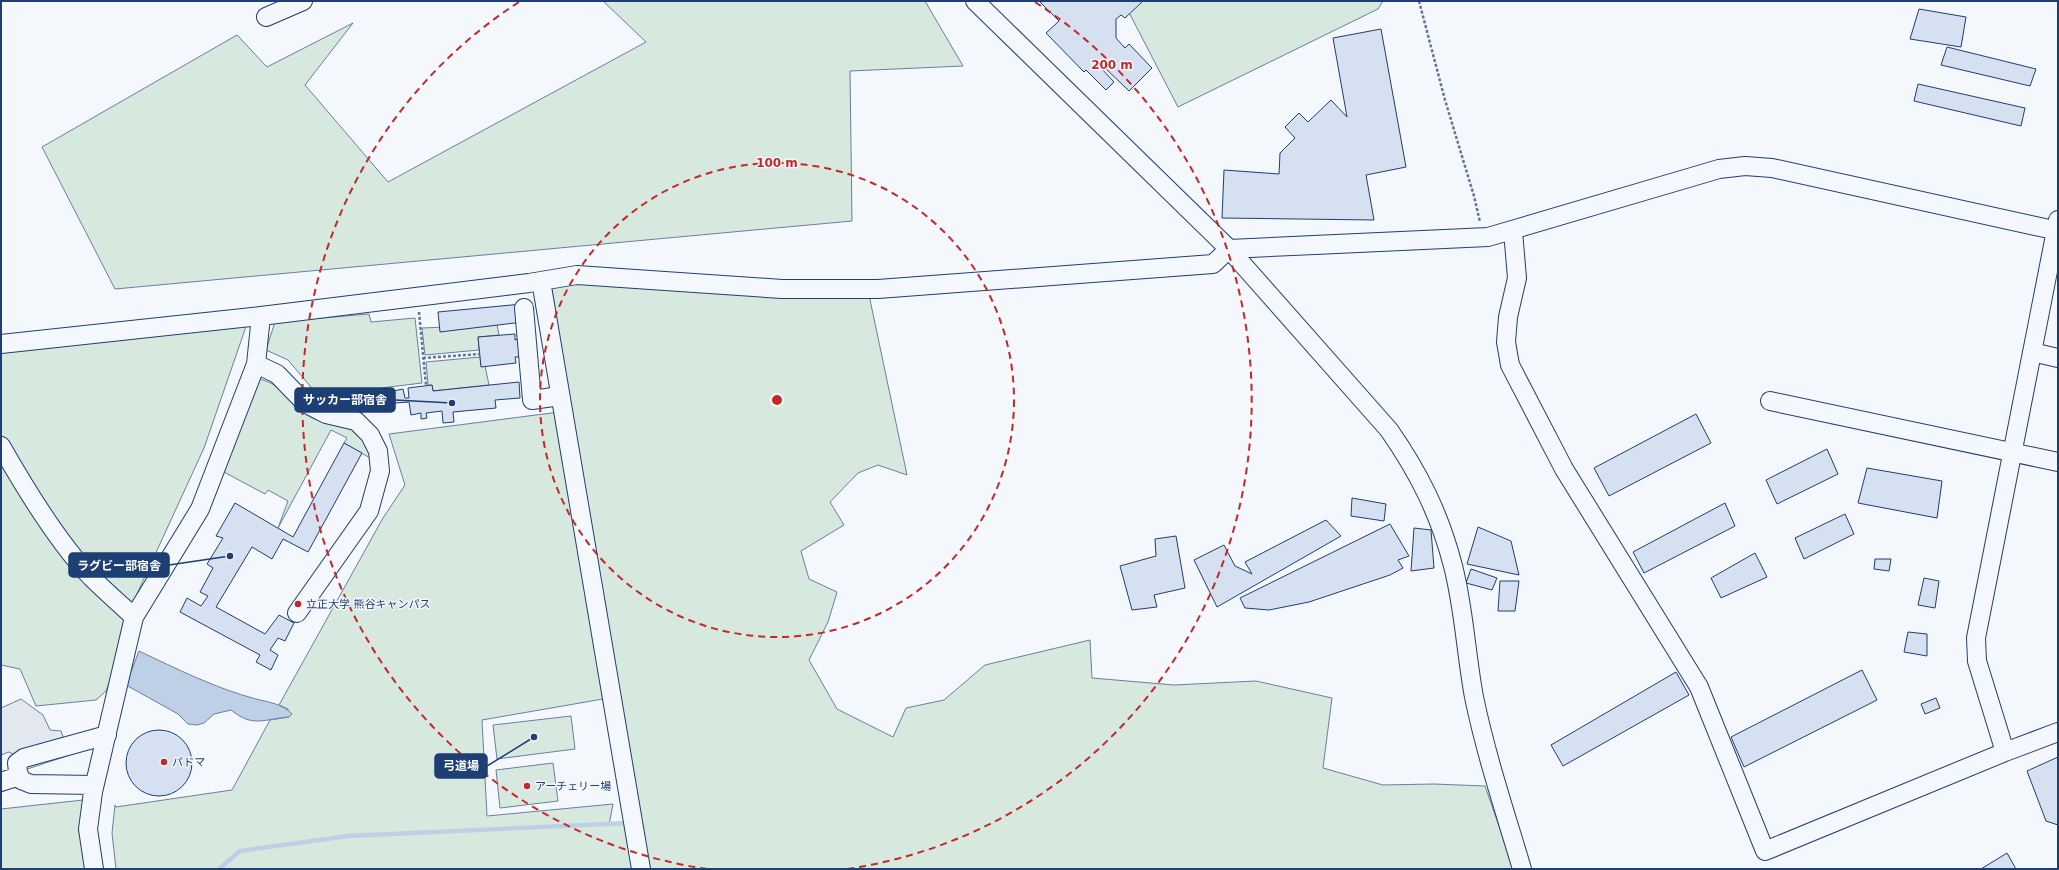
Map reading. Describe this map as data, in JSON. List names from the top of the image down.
{
  "places": [
    "サッカー部宿舎",
    "ラグビー部宿舎",
    "立正大学 熊谷キャンパス",
    "弓道場",
    "パドマ",
    "アーチェリー場"
  ],
  "rings": ["200 m", "100 m"]
}
